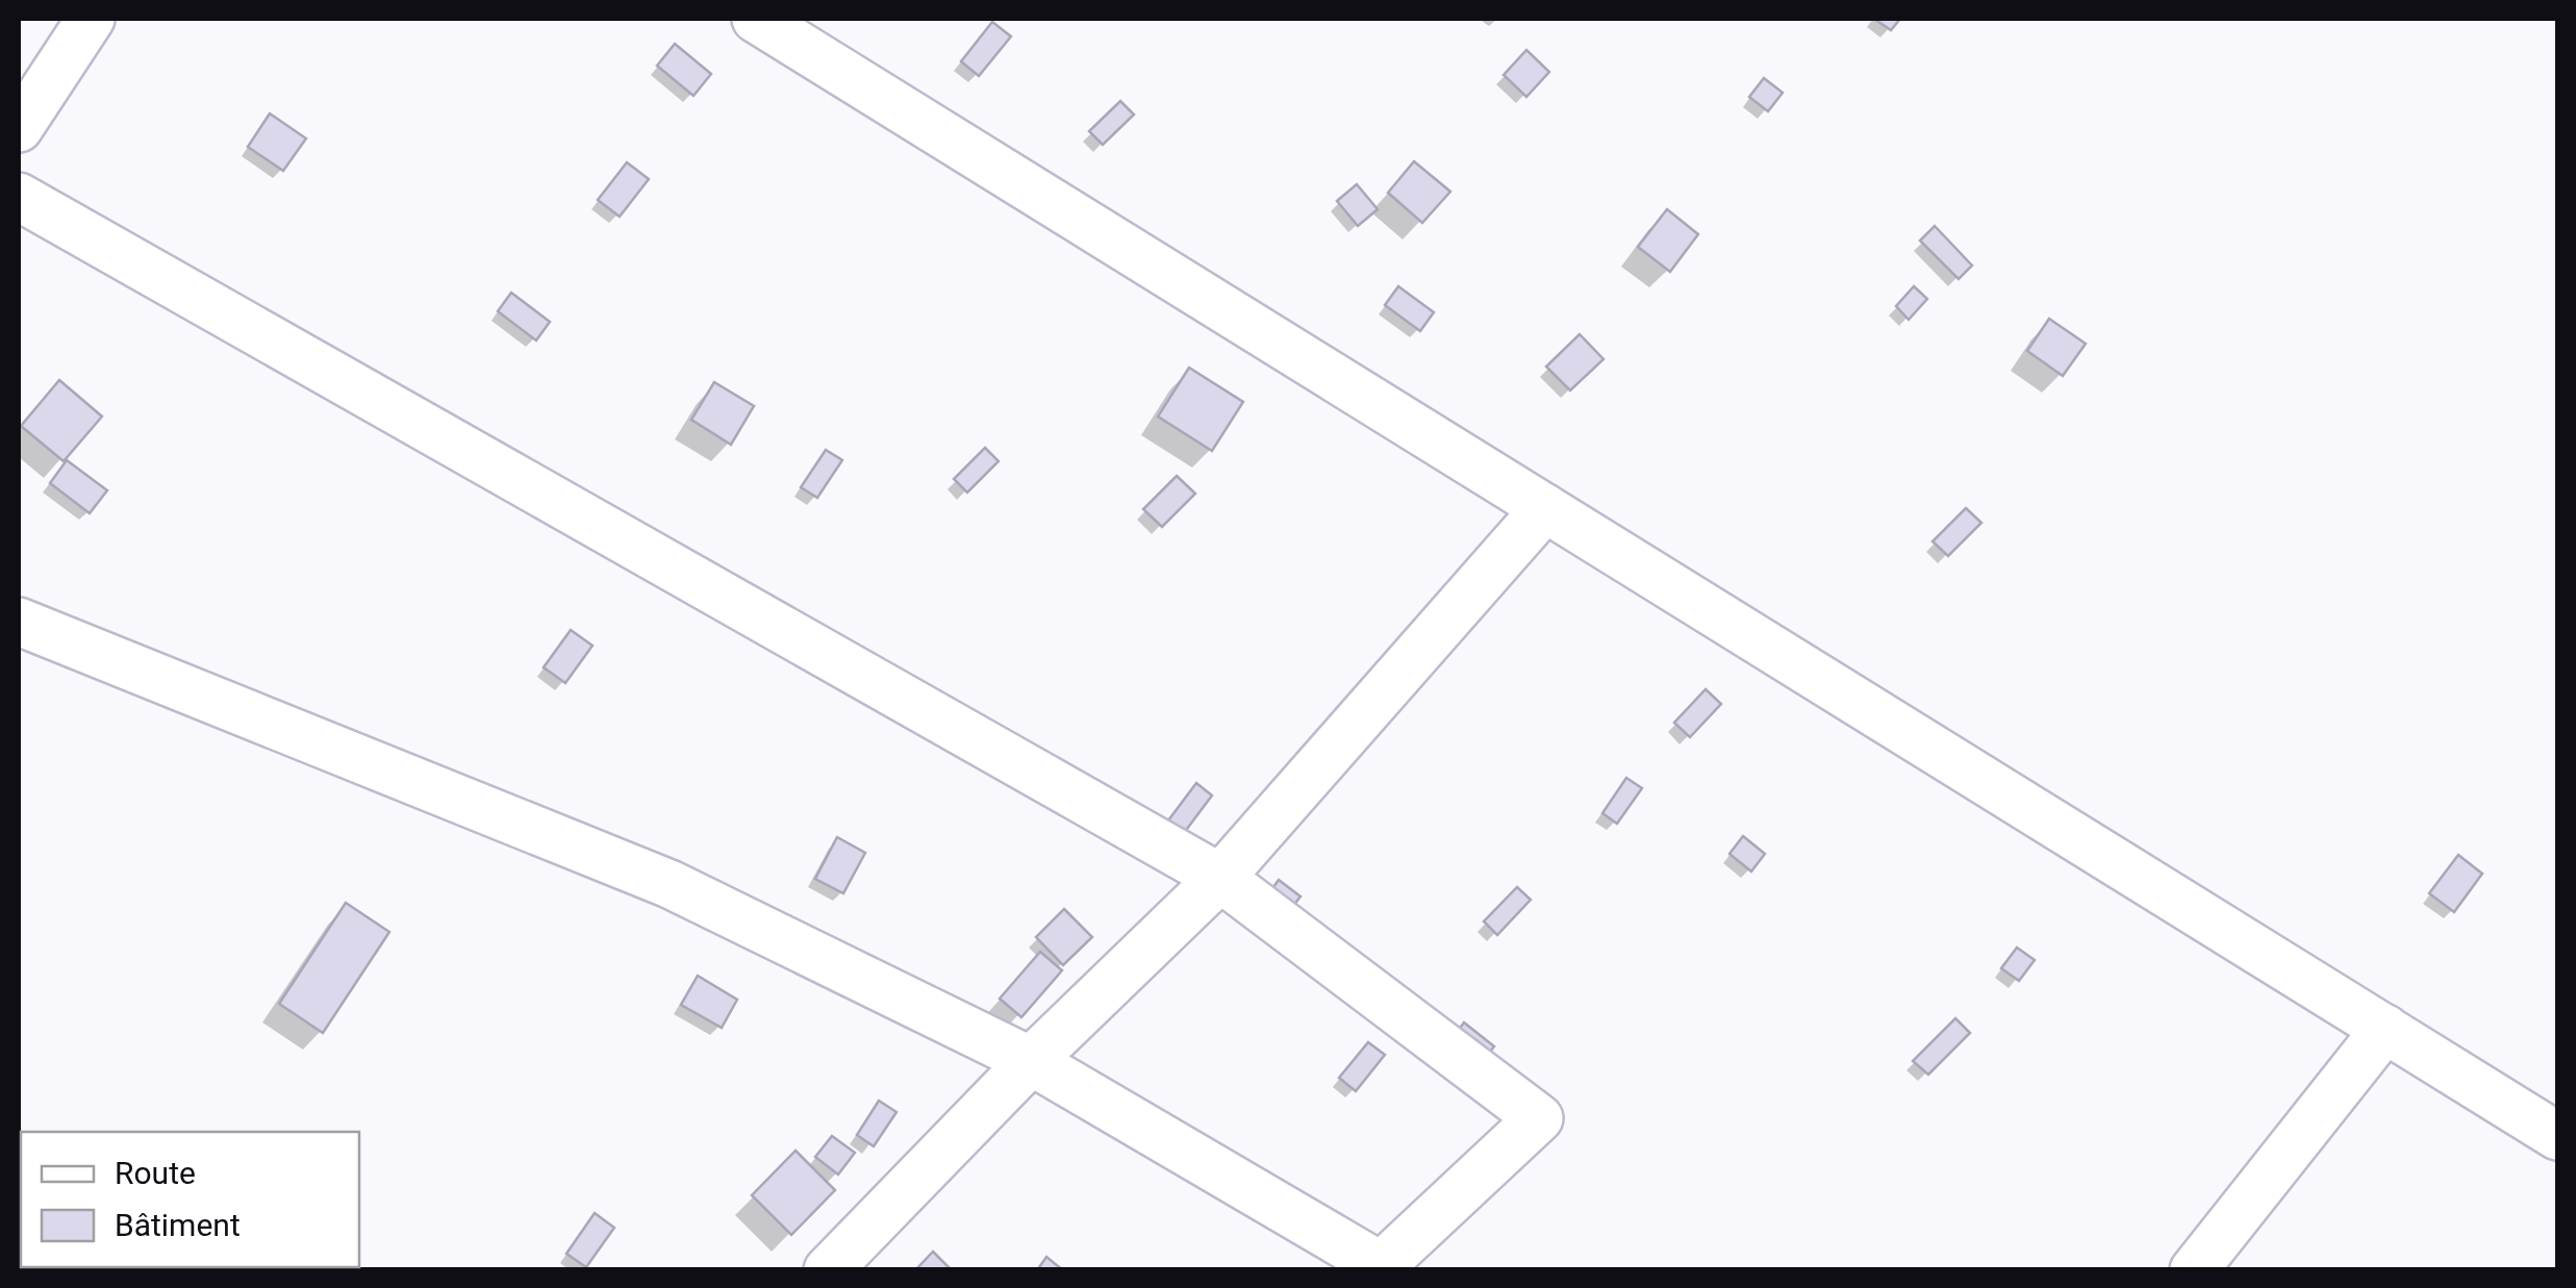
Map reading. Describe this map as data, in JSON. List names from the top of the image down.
{
  "legend": ["Route", "Bâtiment"]
}
